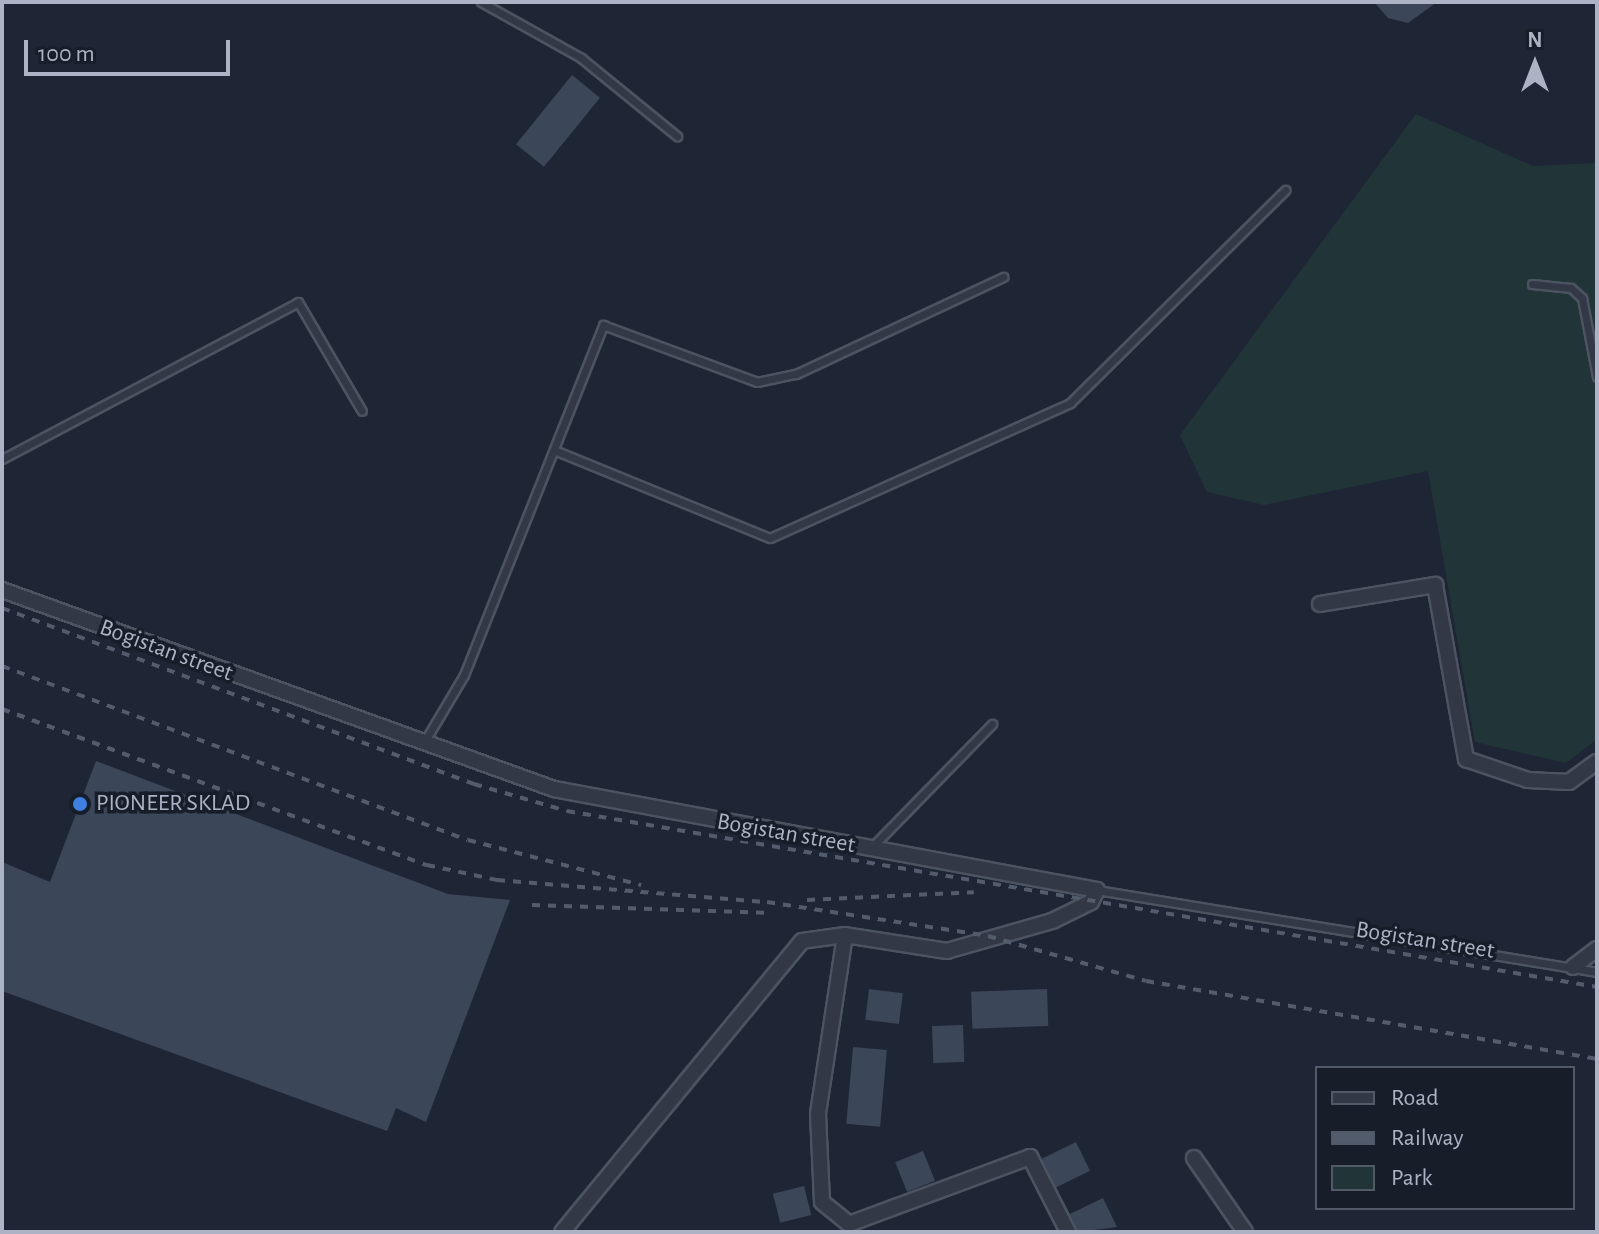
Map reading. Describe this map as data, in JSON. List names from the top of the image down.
{
  "streets": {
    "street": ["Bogistan street"]
  },
  "places": ["PIONEER SKLAD"],
  "legend": ["Road", "Railway", "Park"],
  "scale_bar": "100 m",
  "north": "top"
}
